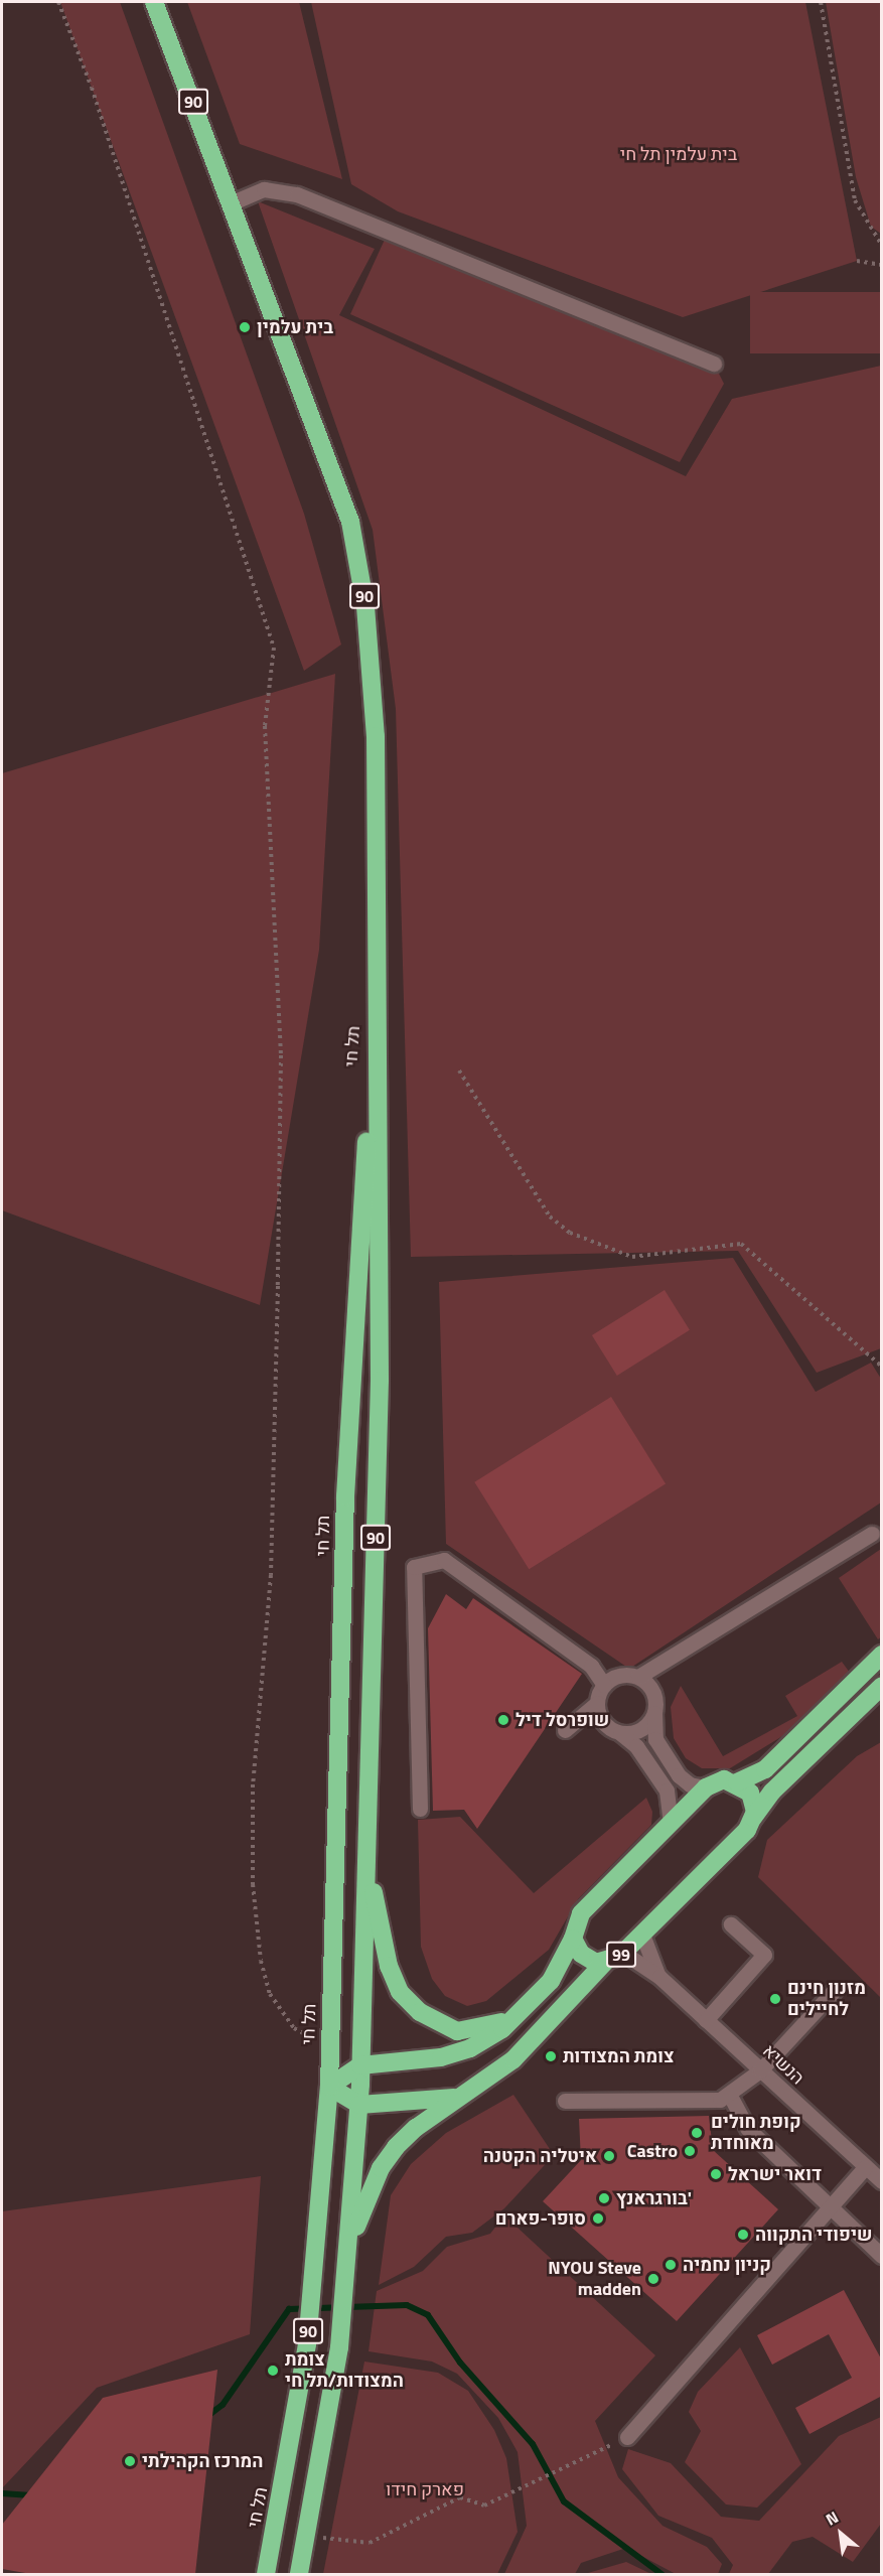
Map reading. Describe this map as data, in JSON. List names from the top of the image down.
{
  "streets": {
    "highway": ["90", "תל חי", "99"],
    "street": ["הנשיא"]
  },
  "crossings": [
    ["90", "תל חי"],
    ["תל חי", "99"],
    ["99", "הנשיא"]
  ],
  "parks": ["בית עלמין תל חי", "פארק חידו"],
  "places": [
    "בית עלמין",
    "שופרסל דיל",
    "מזנון חינם לחיילים",
    "צומת המצודות",
    "קופת חולים מאוחדת",
    "Castro",
    "איטליה הקטנה",
    "דואר ישראל",
    "בורגראנץ'",
    "סופר-פארם",
    "שיפודי התקווה",
    "קניון נחמיה",
    "NYOU Steve madden",
    "צומת המצודות/תל חי",
    "המרכז הקהילתי"
  ],
  "north": "top left"
}
